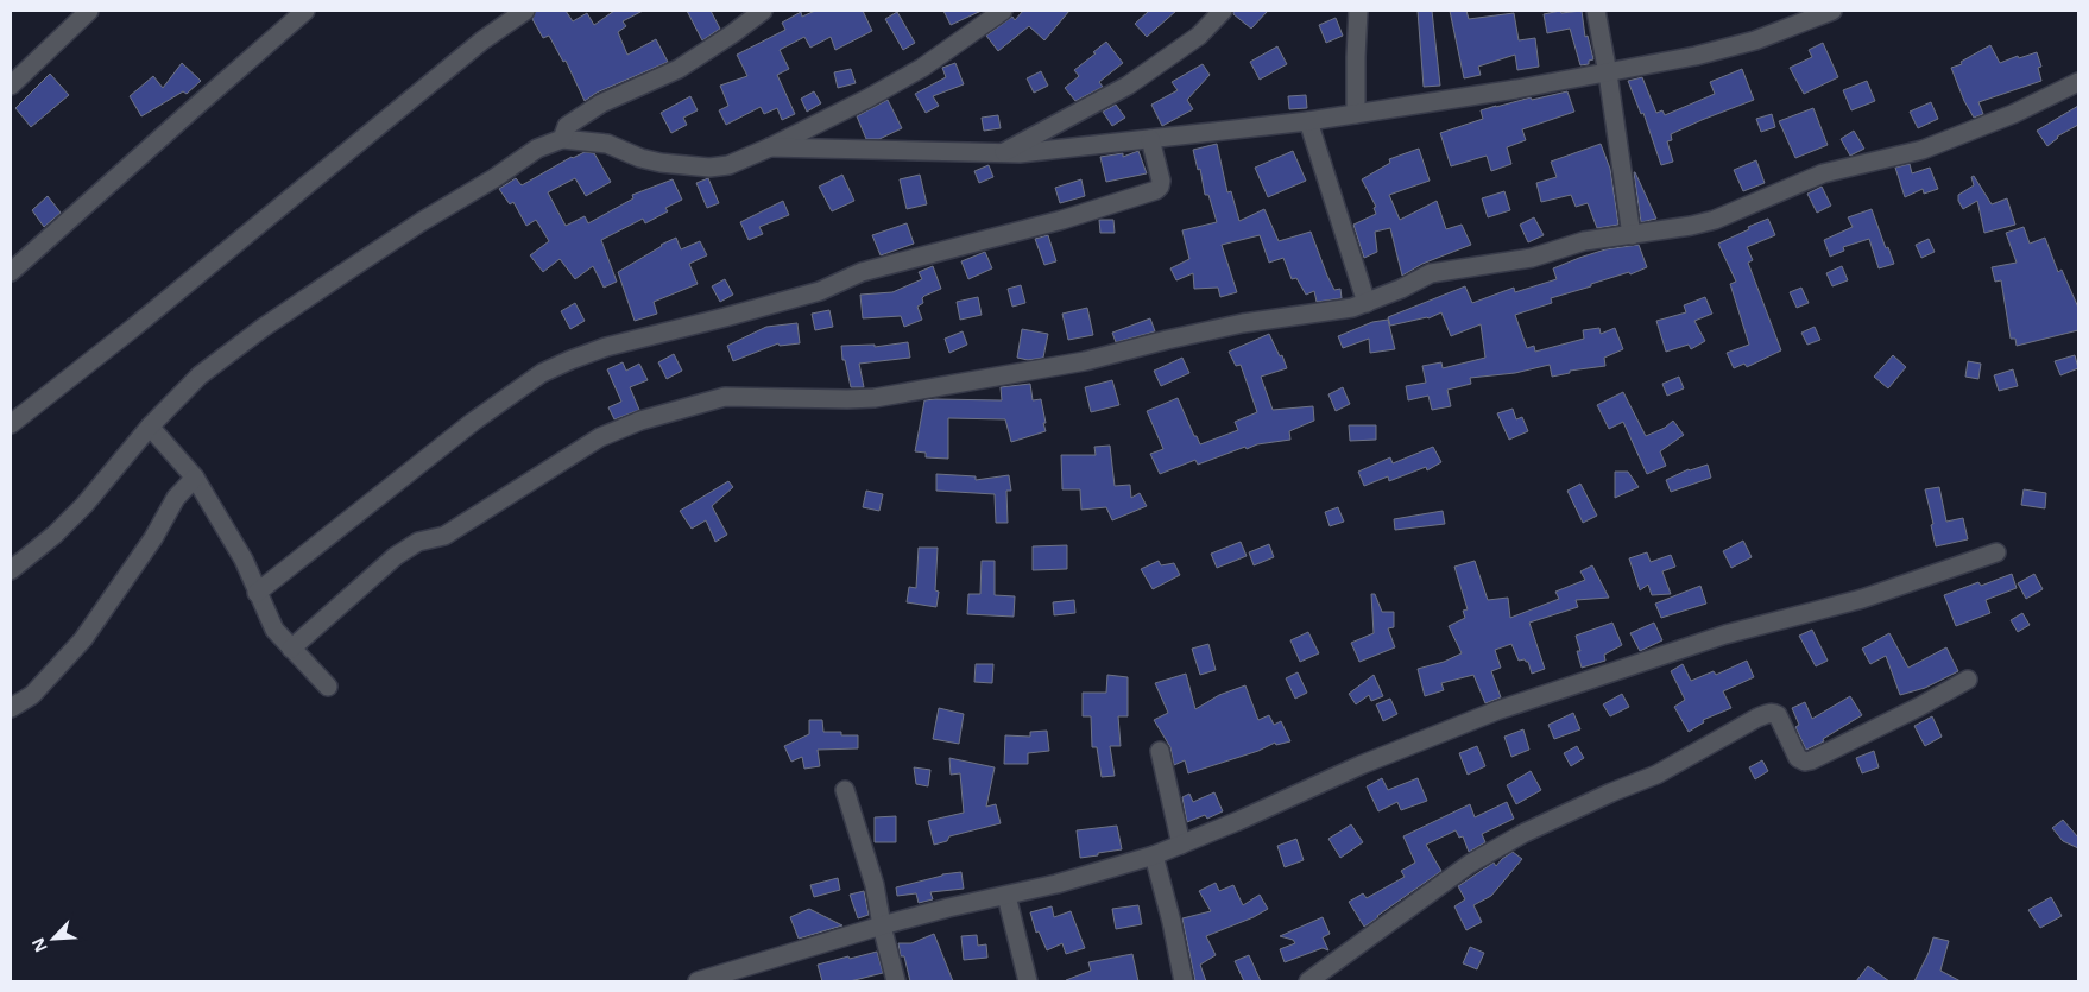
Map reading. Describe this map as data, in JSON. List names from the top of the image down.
{
  "north": "bottom left"
}
